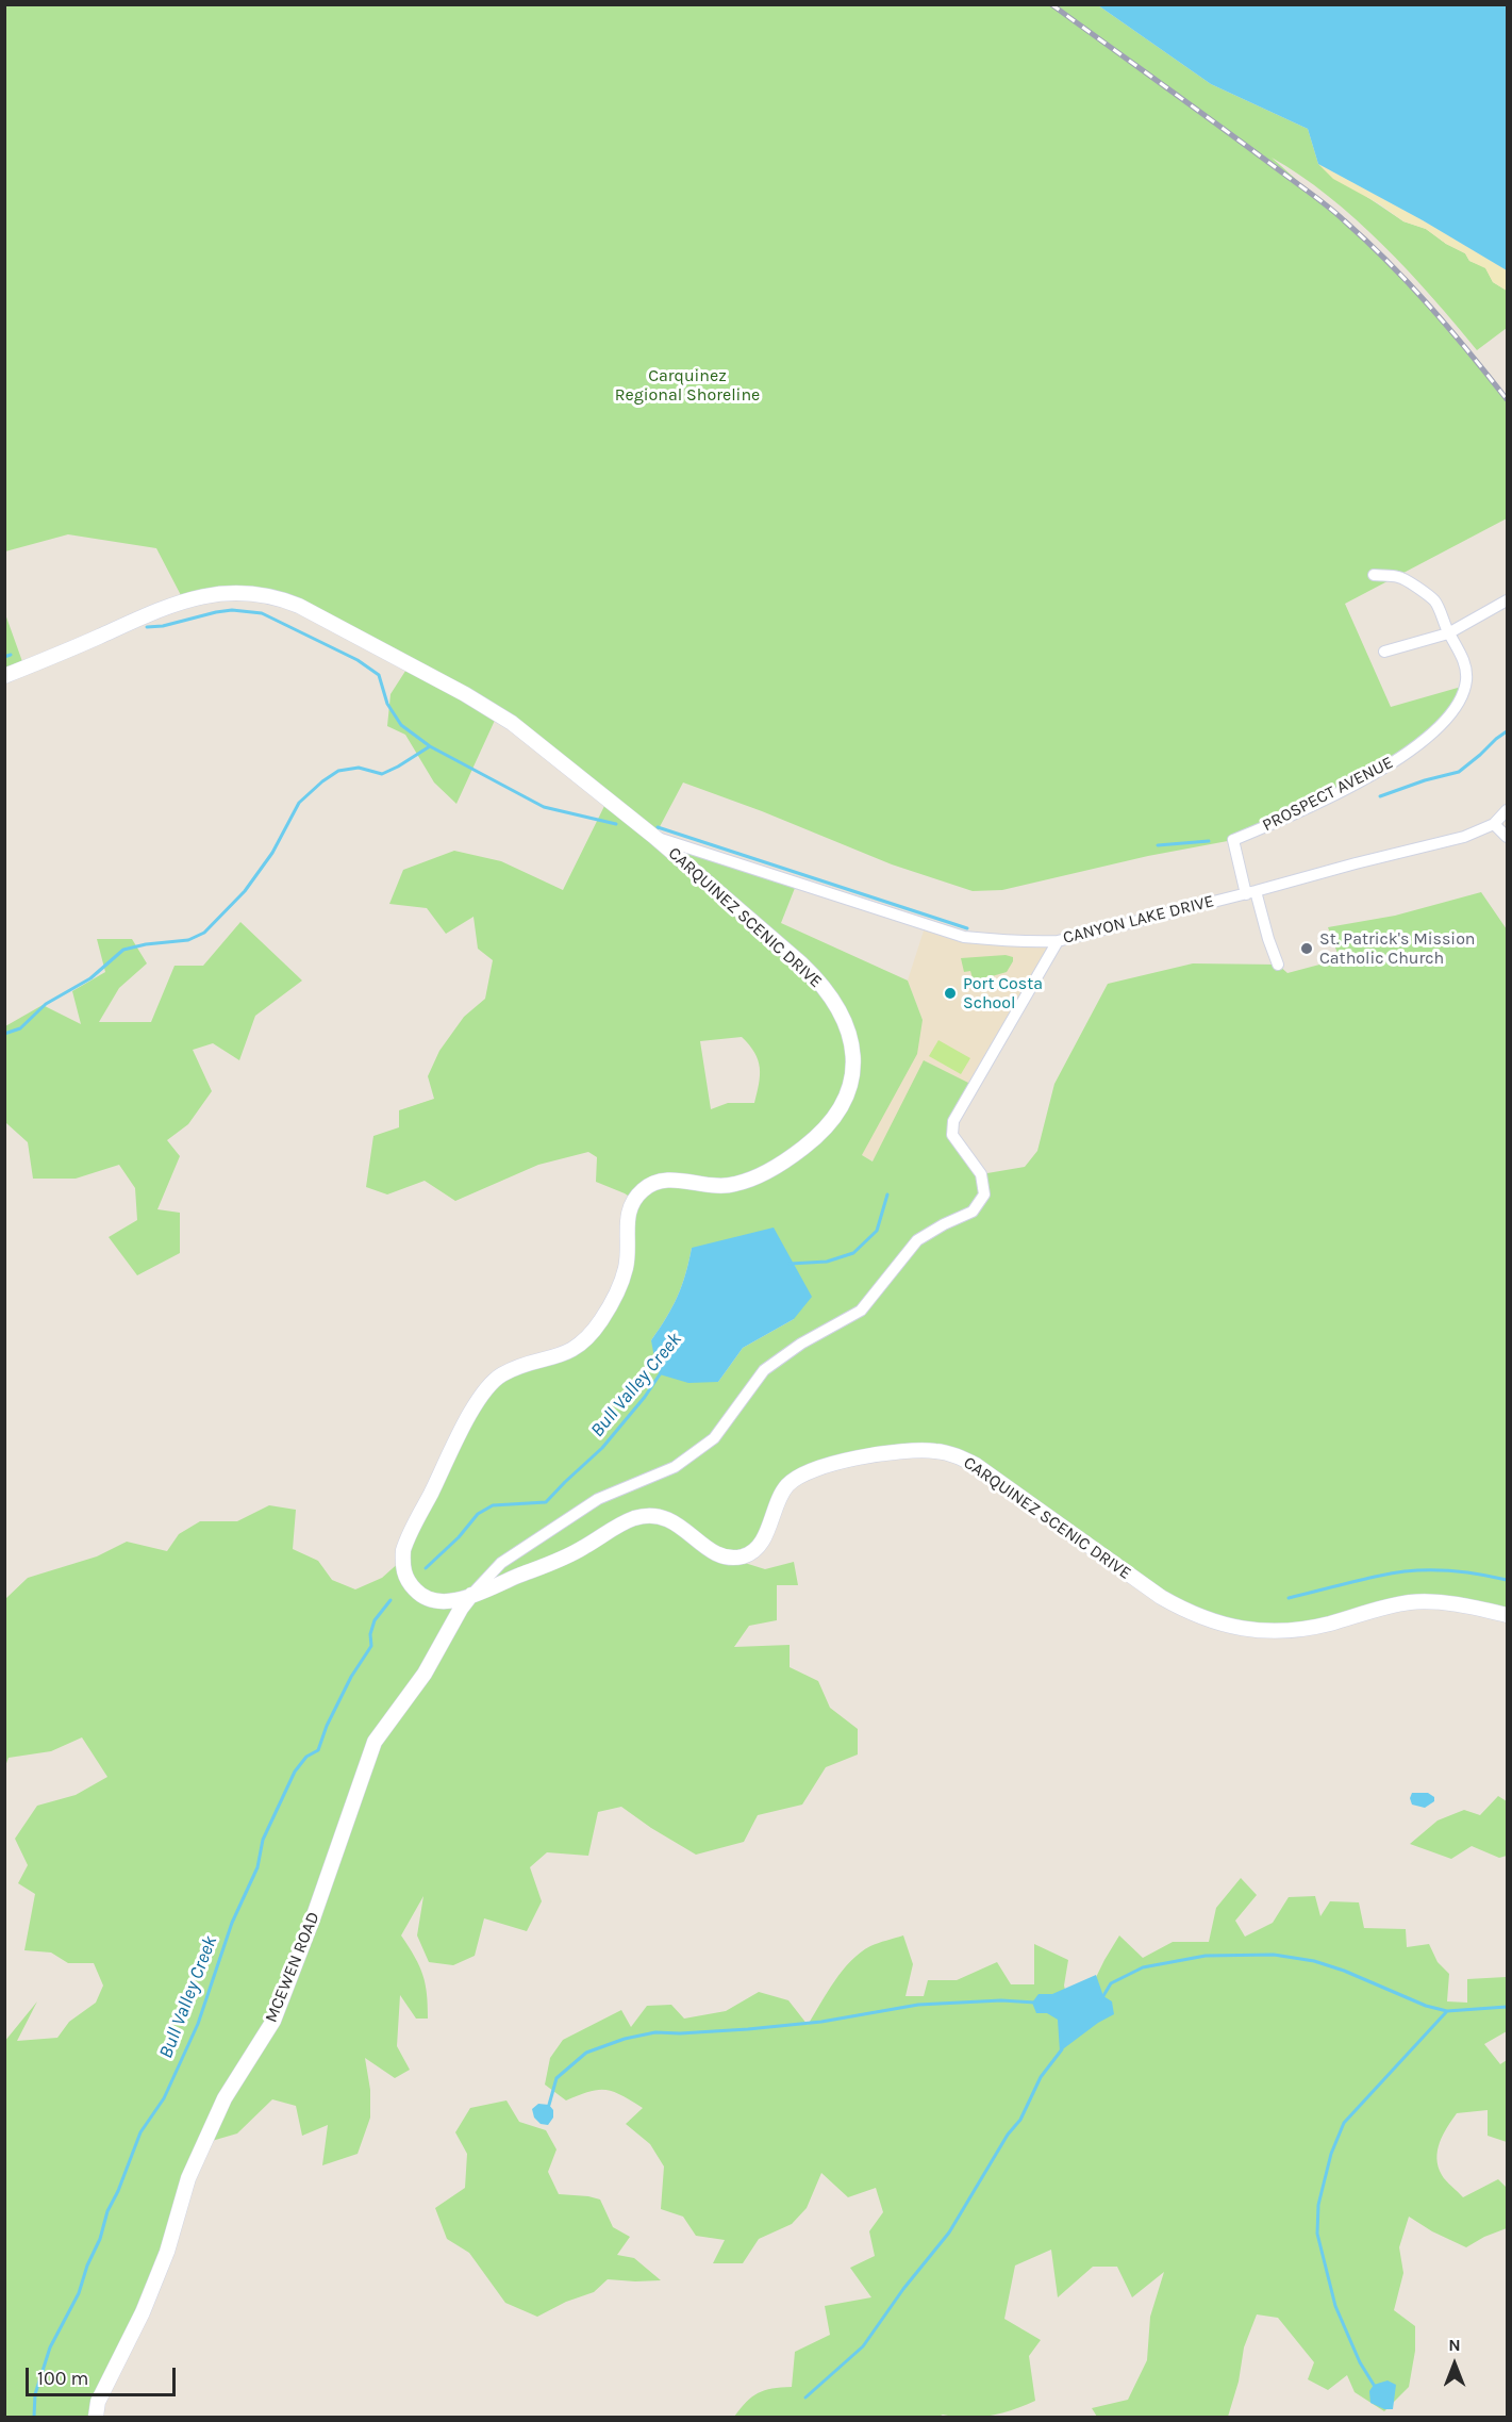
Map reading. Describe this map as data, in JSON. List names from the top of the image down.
{
  "streets": {
    "street": [
      "PROSPECT AVENUE",
      "CARQUINEZ SCENIC DRIVE",
      "CANYON LAKE DRIVE",
      "MCEWEN ROAD"
    ]
  },
  "crossings": [
    ["PROSPECT AVENUE", "CANYON LAKE DRIVE"],
    ["CARQUINEZ SCENIC DRIVE", "CANYON LAKE DRIVE"],
    ["CARQUINEZ SCENIC DRIVE", "MCEWEN ROAD"]
  ],
  "water": ["Bull Valley Creek"],
  "parks": ["Carquinez Regional Shoreline"],
  "places": ["St. Patrick's Mission Catholic Church", "Port Costa School"],
  "scale_bar": "100 m",
  "north": "top"
}
